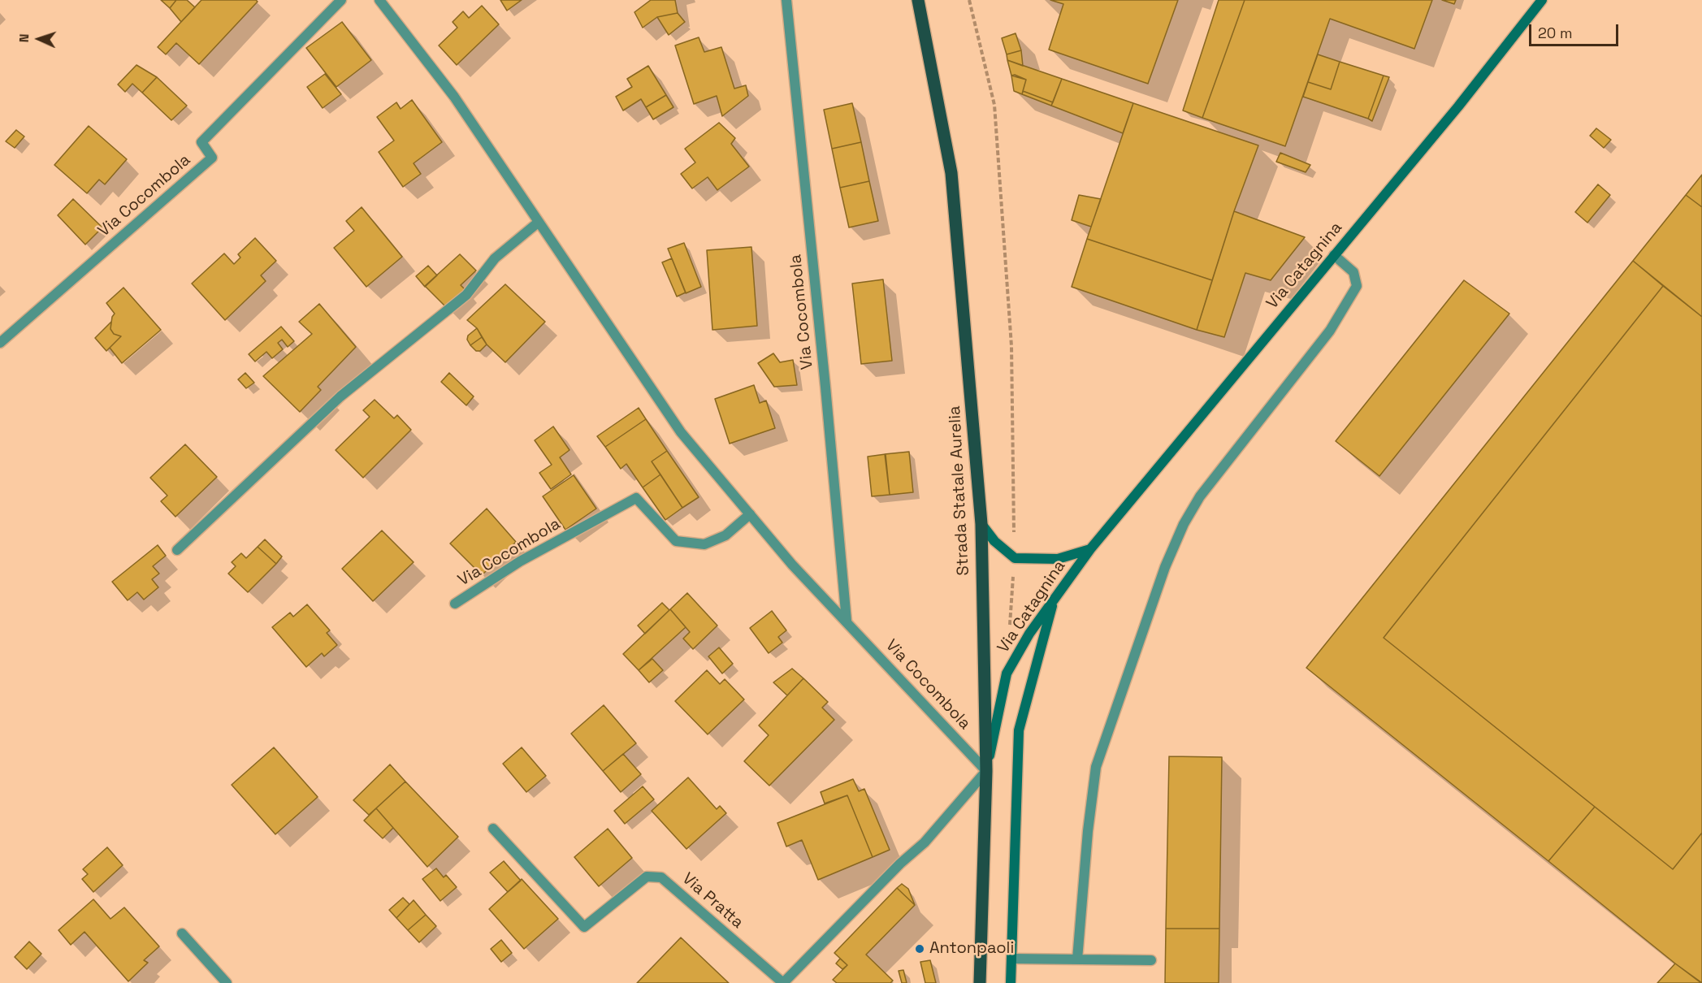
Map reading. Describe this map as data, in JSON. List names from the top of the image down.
{
  "streets": {
    "main road": ["Via Catagnina", "Strada Statale Aurelia"],
    "street": ["Via Cocombola", "Via Pratta"]
  },
  "crossings": [
    ["Via Cocombola", "Via Catagnina"],
    ["Via Cocombola", "Strada Statale Aurelia"],
    ["Via Cocombola", "Via Pratta"],
    ["Via Catagnina", "Strada Statale Aurelia"],
    ["Via Catagnina", "Via Pratta"],
    ["Strada Statale Aurelia", "Via Pratta"]
  ],
  "places": ["Antonpaoli"],
  "scale_bar": "20 m",
  "north": "left"
}
